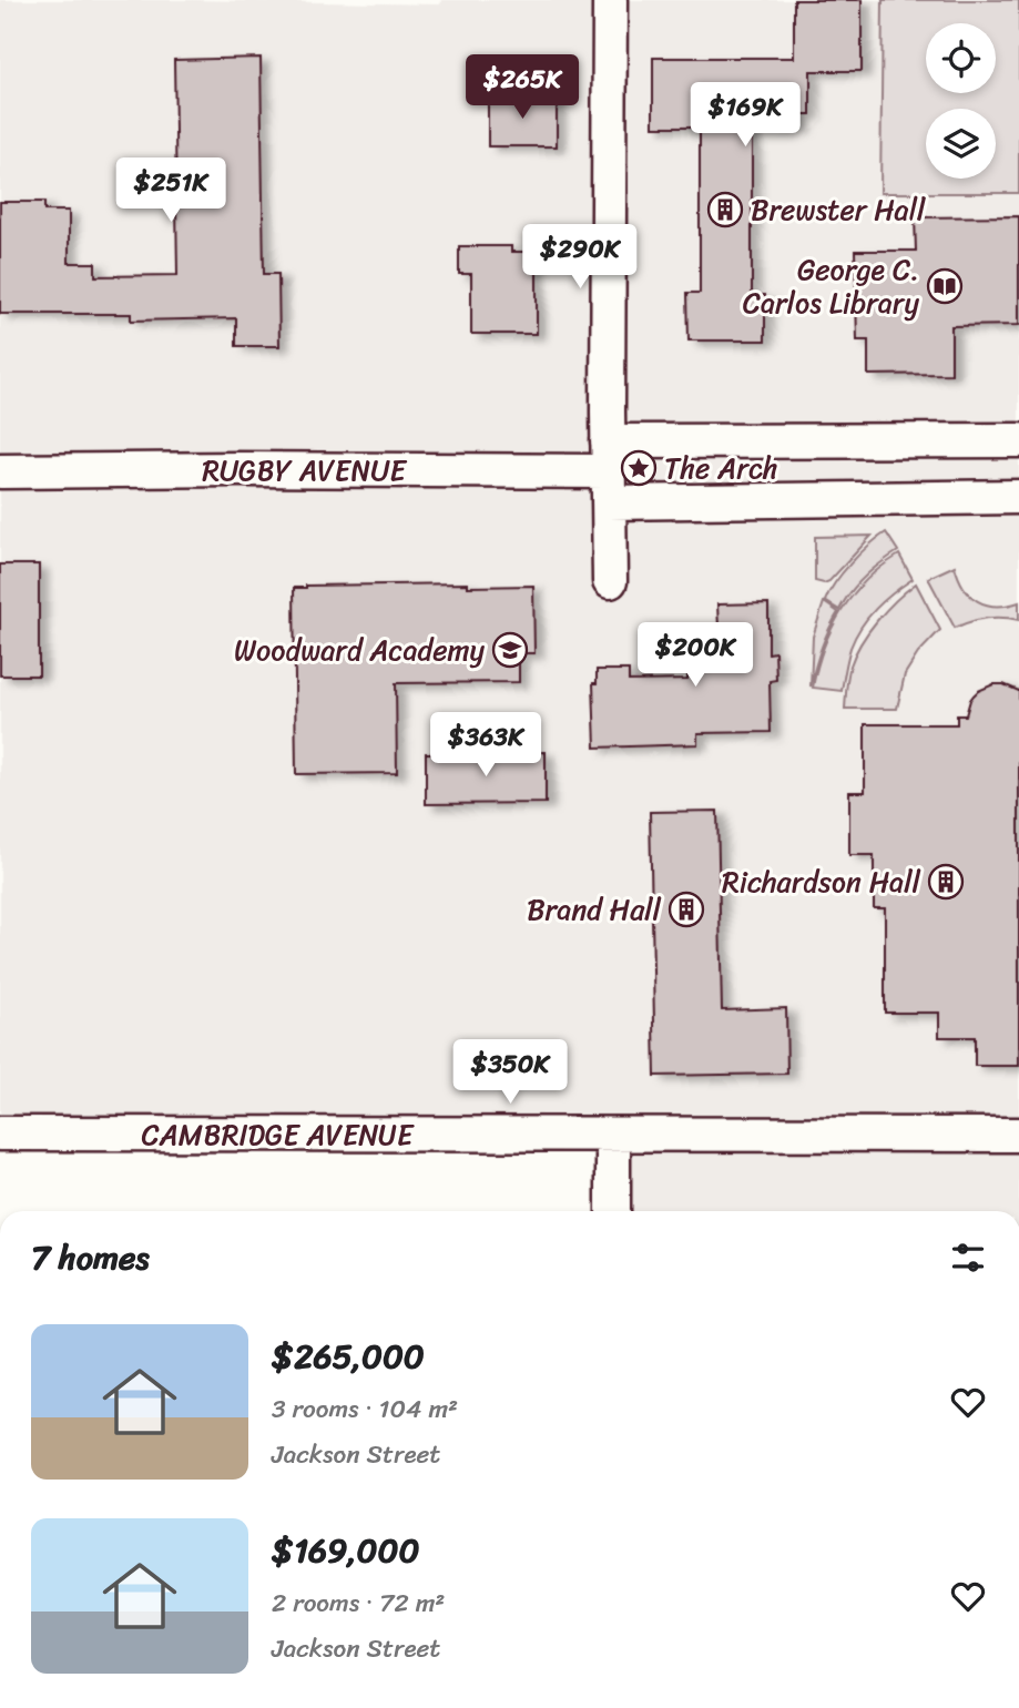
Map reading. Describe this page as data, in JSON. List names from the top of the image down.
{
  "streets": {
    "street": ["RUGBY AVENUE", "CAMBRIDGE AVENUE"]
  },
  "places": {
    "building": ["Brewster Hall", "Richardson Hall", "Brand Hall"],
    "library": ["George C. Carlos Library"],
    "place": ["The Arch"],
    "school or university": ["Woodward Academy"]
  },
  "page": {
    "price": [
      "$265K",
      "$169K",
      "$251K",
      "$290K",
      "$200K",
      "$363K",
      "$350K"
    ],
    "heading": "7 homes",
    "list": [
      {
        "name": "$265,000",
        "note": "3 rooms · 104 m² · Jackson Street"
      },
      {
        "name": "$169,000",
        "note": "2 rooms · 72 m² · Jackson Street"
      }
    ]
  }
}
